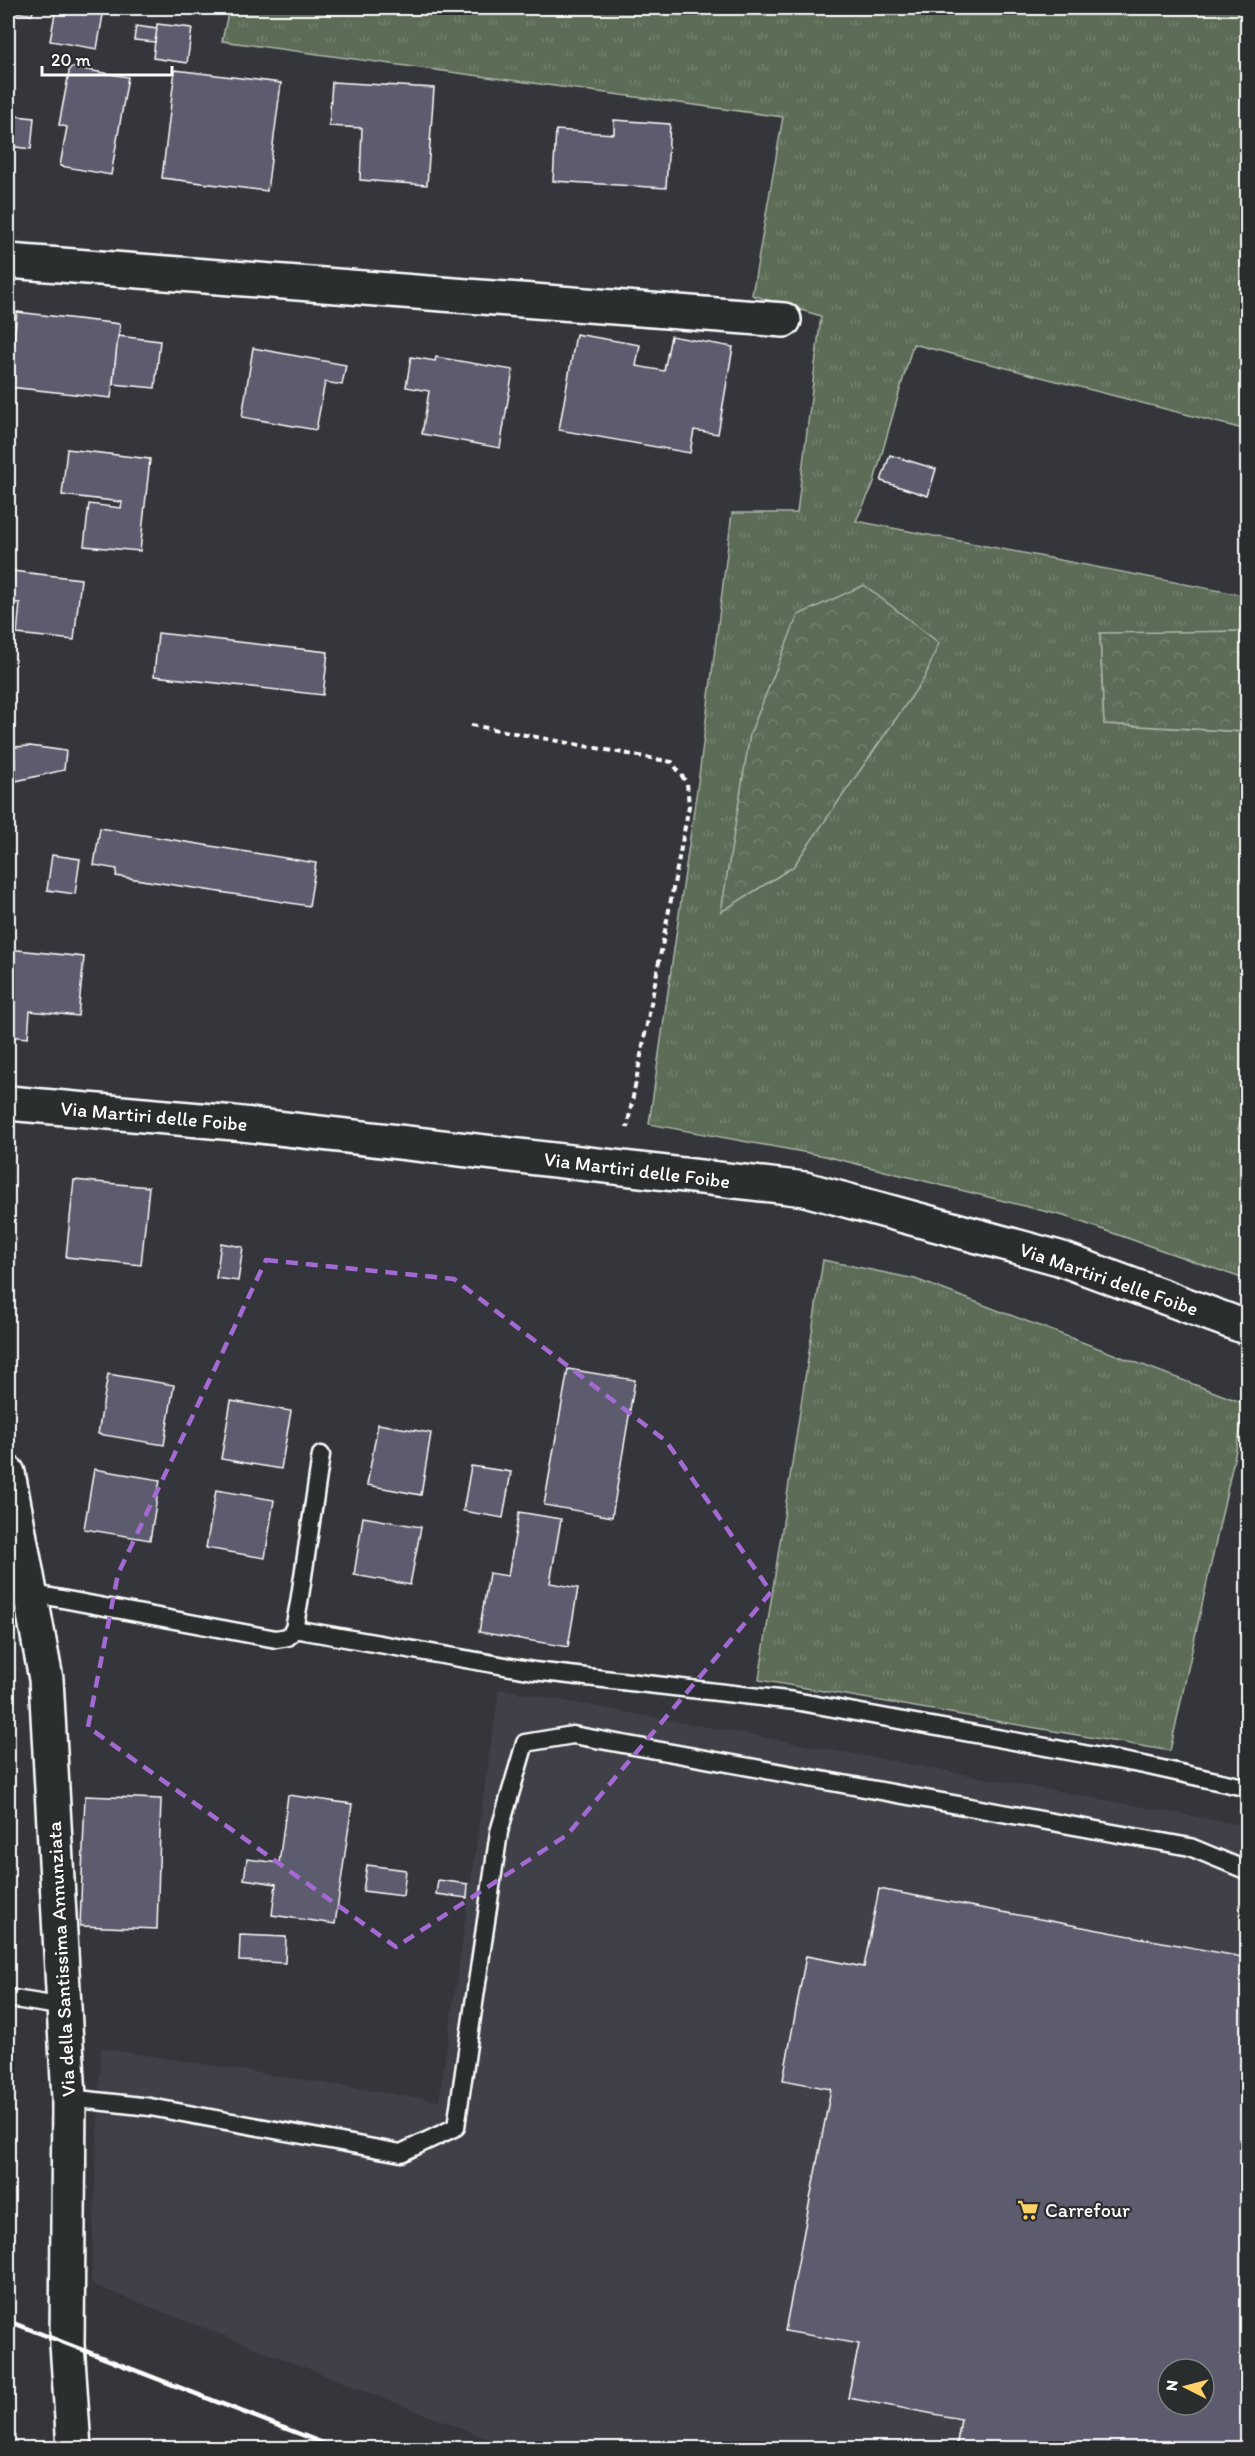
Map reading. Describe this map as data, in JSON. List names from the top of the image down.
{
  "streets": {
    "street": ["Via Martiri delle Foibe", "Via della Santissima Annunziata"]
  },
  "places": {
    "supermarket": ["Carrefour"]
  },
  "scale_bar": "20 m",
  "north": "left"
}
